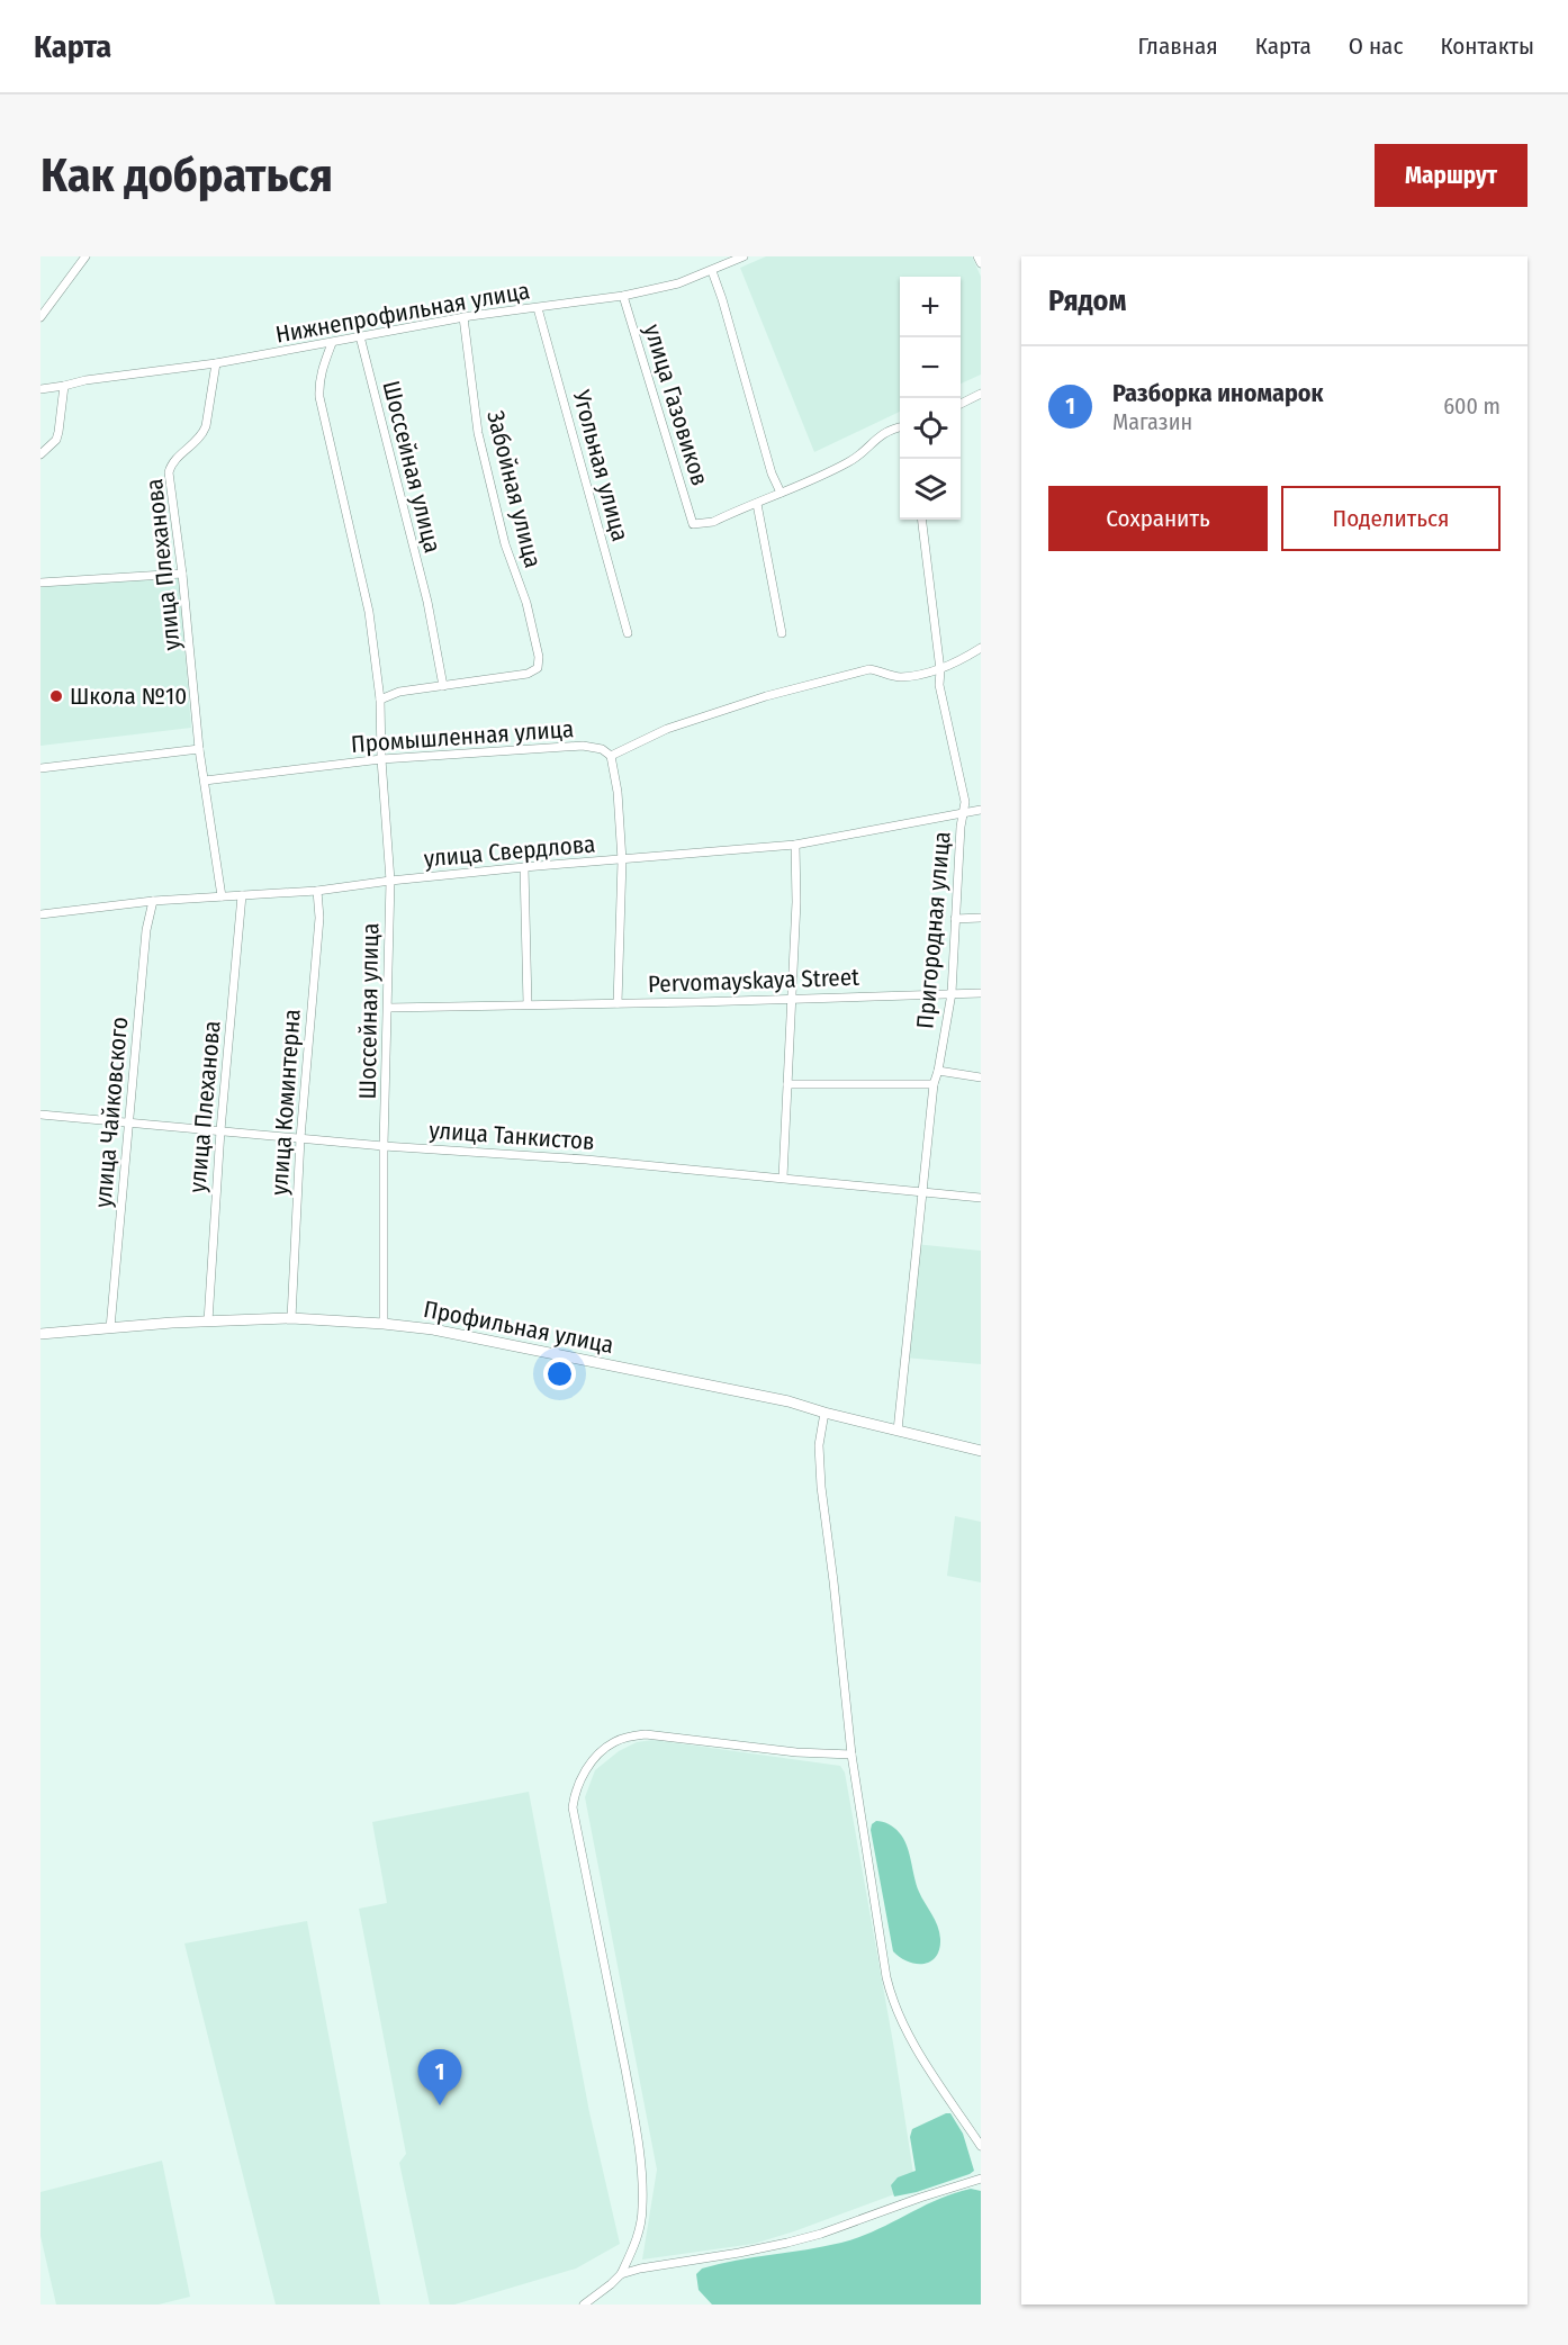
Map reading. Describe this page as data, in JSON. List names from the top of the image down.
{
  "streets": {
    "main road": ["Профильная улица"],
    "street": [
      "Нижнепрофильная улица",
      "улица Газовиков",
      "Угольная улица",
      "Шоссейная улица",
      "Забойная улица",
      "улица Плеханова",
      "Промышленная улица",
      "улица Свердлова",
      "Пригородная улица",
      "Pervomayskaya Street",
      "улица Коминтерна",
      "улица Чайковского",
      "улица Танкистов"
    ]
  },
  "crossings": [
    ["Нижнепрофильная улица", "улица Газовиков"],
    ["Нижнепрофильная улица", "Угольная улица"],
    ["Нижнепрофильная улица", "Шоссейная улица"],
    ["Нижнепрофильная улица", "Забойная улица"],
    ["Нижнепрофильная улица", "улица Плеханова"],
    ["Шоссейная улица", "Забойная улица"],
    ["Шоссейная улица", "Промышленная улица"],
    ["Шоссейная улица", "улица Свердлова"],
    ["Шоссейная улица", "Pervomayskaya Street"],
    ["Шоссейная улица", "улица Танкистов"],
    ["Шоссейная улица", "Профильная улица"],
    ["улица Плеханова", "Промышленная улица"],
    ["улица Плеханова", "улица Свердлова"],
    ["улица Плеханова", "улица Танкистов"],
    ["улица Плеханова", "Профильная улица"],
    ["улица Свердлова", "Пригородная улица"],
    ["улица Свердлова", "улица Коминтерна"],
    ["улица Свердлова", "улица Чайковского"],
    ["Пригородная улица", "Pervomayskaya Street"],
    ["Пригородная улица", "улица Танкистов"],
    ["Пригородная улица", "Профильная улица"],
    ["улица Коминтерна", "улица Танкистов"],
    ["улица Коминтерна", "Профильная улица"],
    ["улица Чайковского", "улица Танкистов"],
    ["улица Чайковского", "Профильная улица"]
  ],
  "places": ["Школа №10"],
  "page": {
    "header": "Карта",
    "nav": [
      "Главная",
      "Карта",
      "О нас",
      "Контакты"
    ],
    "buttons": [
      "Маршрут",
      ["Сохранить", "Поделиться"]
    ],
    "title": "Как добраться",
    "heading": "Рядом",
    "map_buttons": ["+", "−"],
    "list": [
      {
        "mark": "1",
        "name": "Разборка иномарок",
        "note": "Магазин",
        "value": "600 m"
      }
    ],
    "pins": "1"
  }
}
